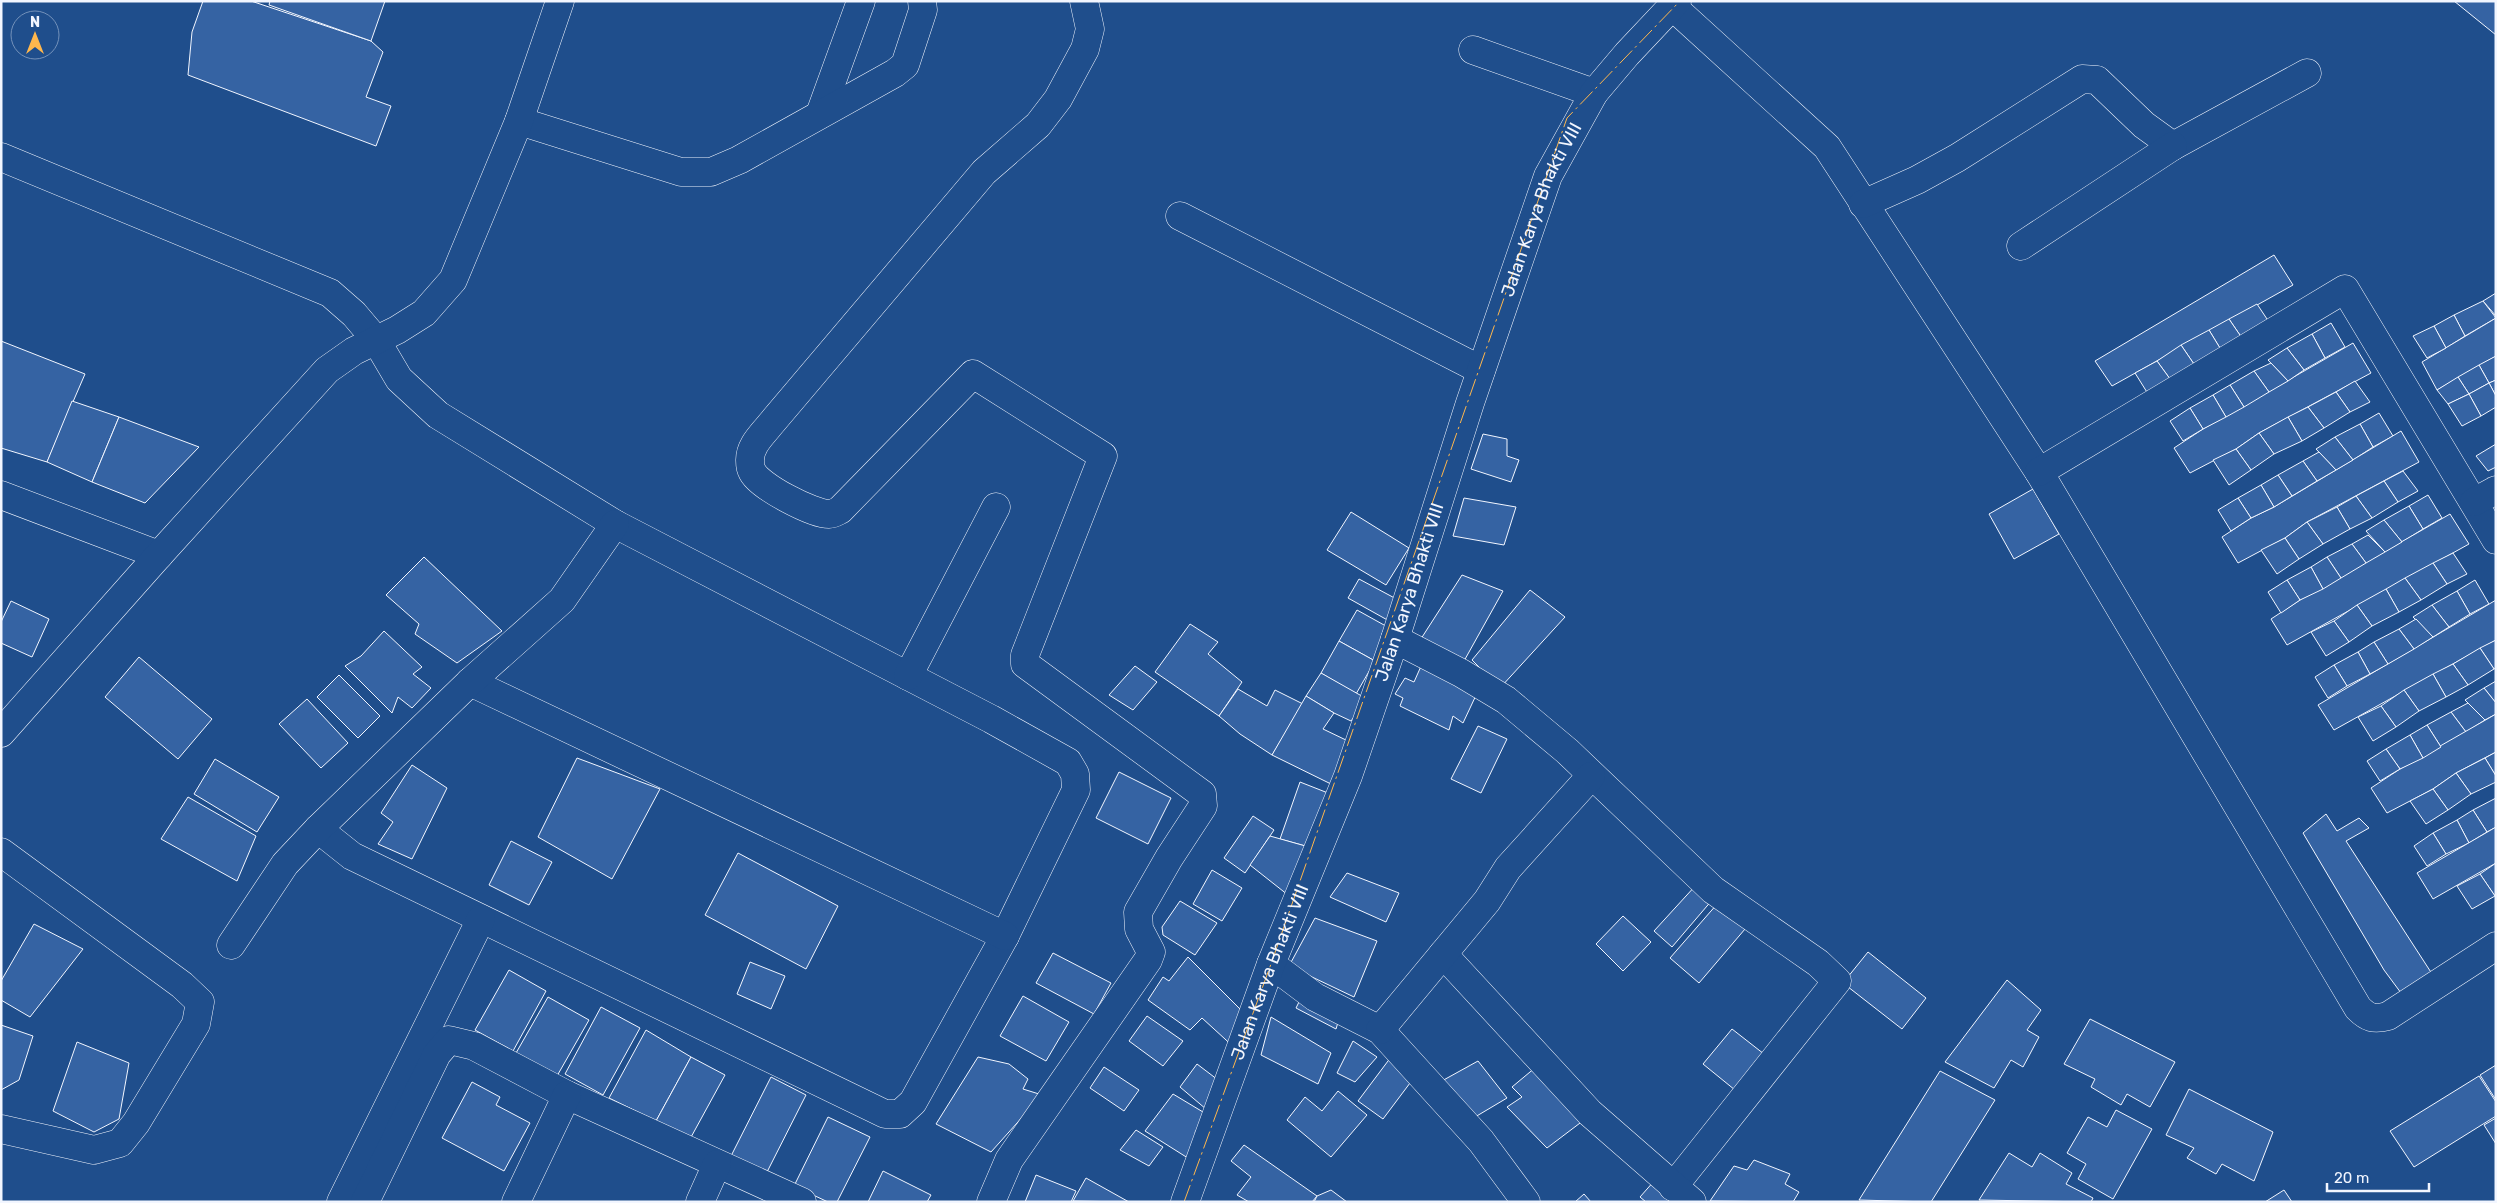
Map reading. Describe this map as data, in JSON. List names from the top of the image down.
{
  "streets": {
    "street": ["Jalan Karya Bhakti VIII"]
  },
  "scale_bar": "20 m",
  "north": "top"
}
